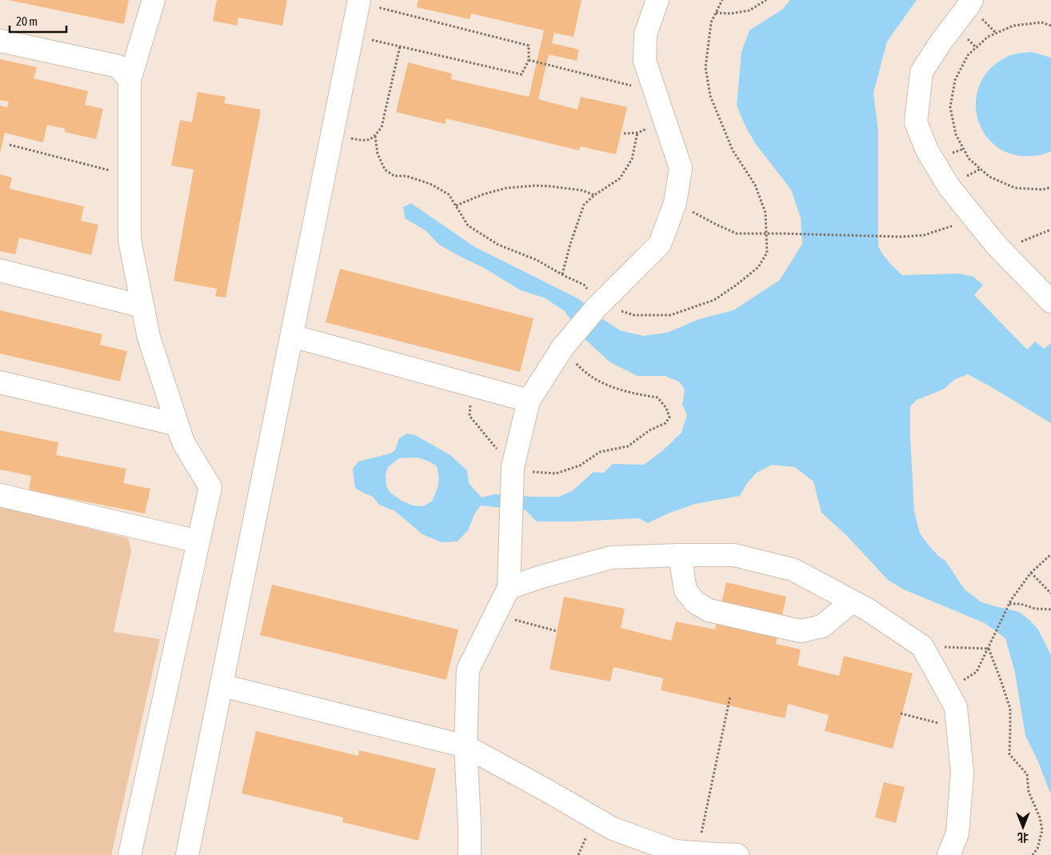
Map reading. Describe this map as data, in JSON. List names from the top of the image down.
{
  "scale_bar": "20 m",
  "north": "bottom"
}
